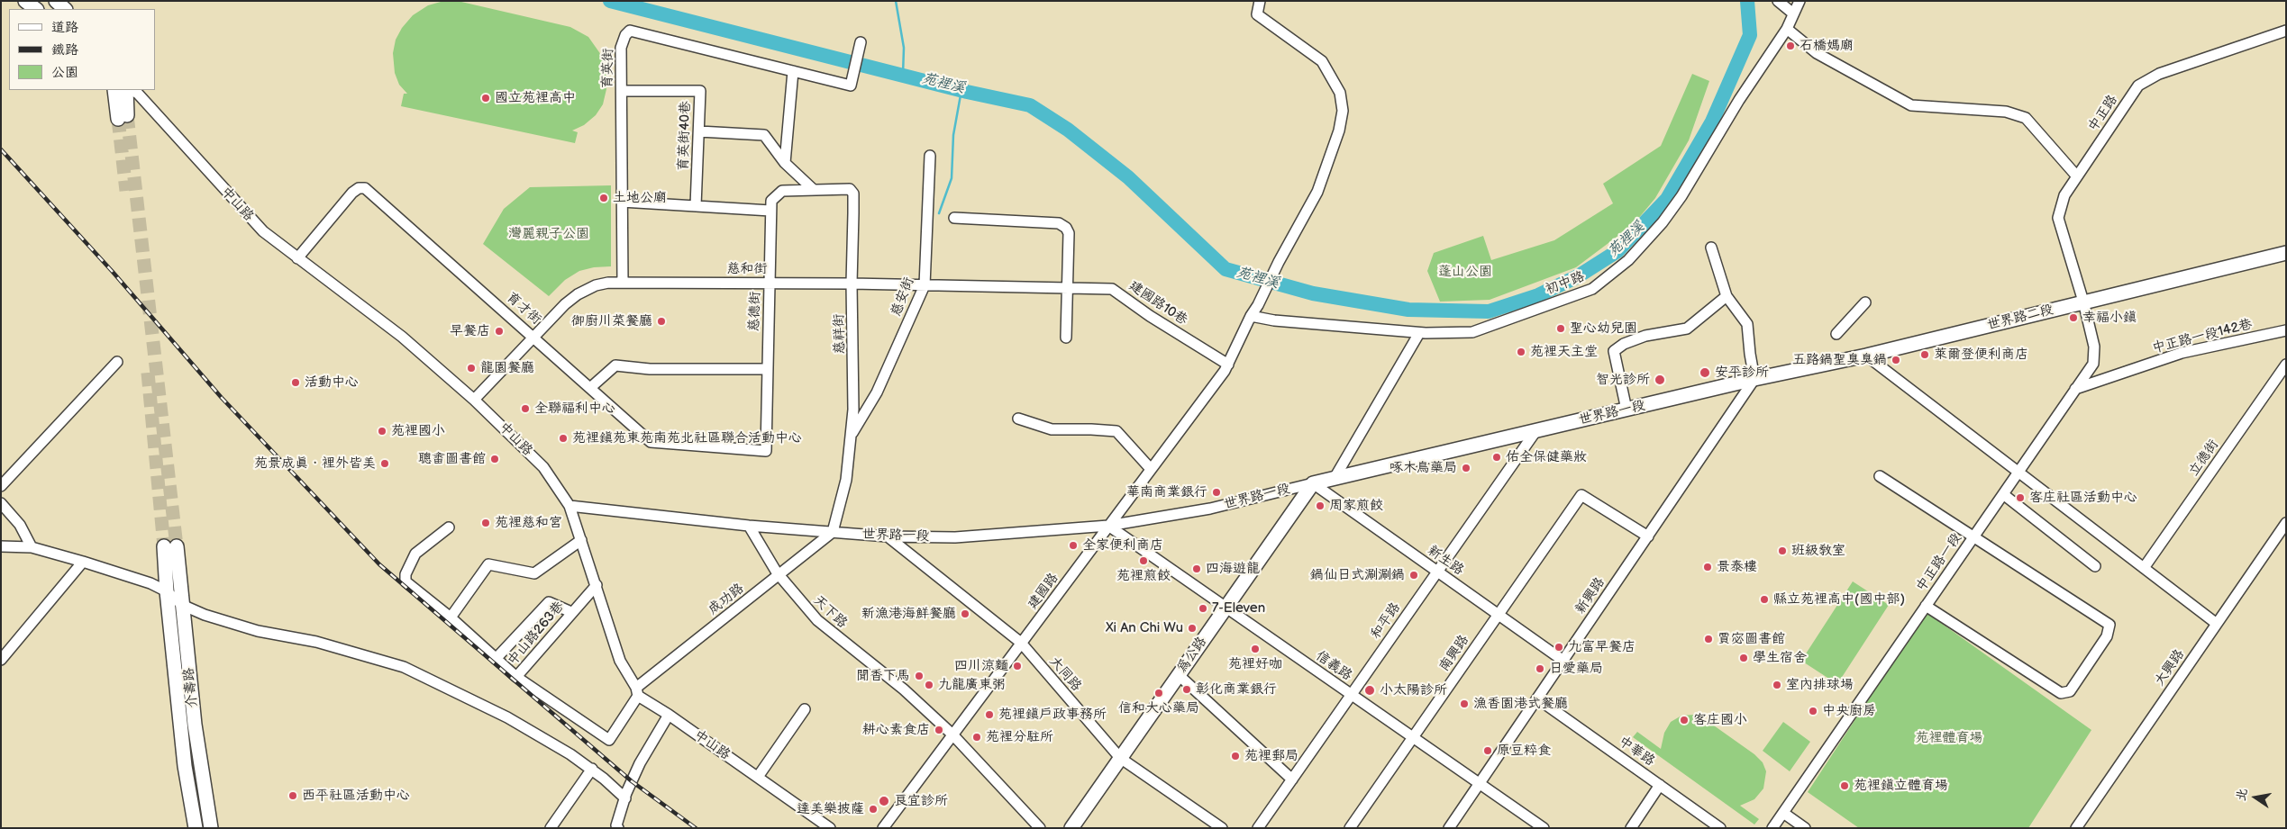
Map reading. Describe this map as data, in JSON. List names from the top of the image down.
{
  "streets": {
    "main road": [
      "世界路二段",
      "世界路一段",
      "為公路",
      "介壽路"
    ],
    "street": [
      "育英街",
      "中正路",
      "育英街40巷",
      "中山路",
      "慈和街",
      "初中路",
      "慈安街",
      "建國路10巷",
      "育才街",
      "慈德街",
      "慈祥街",
      "中正路一段142巷",
      "立德街",
      "新生路",
      "中正路一段",
      "建國路",
      "新興路",
      "成功路",
      "天下路",
      "和平路",
      "中山路263巷",
      "南興路",
      "信義路",
      "大興路",
      "大同路",
      "中華路"
    ]
  },
  "crossings": [
    ["育英街", "育英街40巷"],
    ["育英街", "慈和街"],
    ["中正路", "世界路二段"],
    ["中正路", "中正路一段"],
    ["中山路", "慈和街"],
    ["中山路", "育才街"],
    ["中山路", "成功路"],
    ["中山路", "中山路263巷"],
    ["慈和街", "慈安街"],
    ["慈和街", "建國路10巷"],
    ["慈和街", "育才街"],
    ["慈和街", "慈德街"],
    ["慈和街", "慈祥街"],
    ["初中路", "建國路"],
    ["慈安街", "慈祥街"],
    ["建國路10巷", "建國路"],
    ["育才街", "慈德街"],
    ["慈德街", "慈祥街"],
    ["世界路二段", "世界路一段"],
    ["世界路二段", "中正路一段"],
    ["世界路二段", "新興路"],
    ["慈祥街", "世界路一段"],
    ["慈祥街", "成功路"],
    ["中正路一段142巷", "中正路一段"],
    ["世界路一段", "新生路"],
    ["世界路一段", "建國路"],
    ["世界路一段", "新興路"],
    ["世界路一段", "成功路"],
    ["世界路一段", "天下路"],
    ["世界路一段", "和平路"],
    ["世界路一段", "為公路"],
    ["世界路一段", "信義路"],
    ["世界路一段", "大同路"],
    ["新生路", "新興路"],
    ["新生路", "和平路"],
    ["新生路", "南興路"],
    ["新生路", "為公路"],
    ["建國路", "天下路"],
    ["建國路", "信義路"],
    ["建國路", "大同路"],
    ["新興路", "南興路"],
    ["新興路", "信義路"],
    ["新興路", "中華路"],
    ["成功路", "天下路"],
    ["成功路", "中山路263巷"],
    ["和平路", "信義路"],
    ["南興路", "信義路"],
    ["為公路", "信義路"],
    ["為公路", "大同路"]
  ],
  "water": ["苑裡溪"],
  "parks": ["灣麗親子公園", "蓬山公園", "苑裡體育場"],
  "places": [
    "石橋媽廟",
    "國立苑裡高中",
    "土地公廟",
    "幸福小鎮",
    "御廚川菜餐廳",
    "聖心幼兒園",
    "早餐店",
    "苑裡天主堂",
    "萊爾登便利商店",
    "五路鍋聖臭臭鍋",
    "龍園餐廳",
    "安平診所",
    "智光診所",
    "活動中心",
    "全聯福利中心",
    "苑裡國小",
    "苑裡鎮苑東苑南苑北社區聯合活動中心",
    "佑全保健藥妝",
    "聰畬圖書館",
    "苑景成真．裡外皆美",
    "啄木鳥藥局",
    "華南商業銀行",
    "客庄社區活動中心",
    "周家煎餃",
    "苑裡慈和宮",
    "全家便利商店",
    "班級教室",
    "苑裡煎餃",
    "景泰樓",
    "四海遊龍",
    "鍋仙日式涮涮鍋",
    "縣立苑裡高中(國中部)",
    "7-Eleven",
    "新漁港海鮮餐廳",
    "Xi An Chi Wu",
    "賈宓圖書館",
    "九富早餐店",
    "苑裡好咖",
    "學生宿舍",
    "四川涼麵",
    "日愛藥局",
    "聞香下馬",
    "九龍廣東粥",
    "室內排球場",
    "彰化商業銀行",
    "小太陽診所",
    "信和大心藥局",
    "漁香園港式餐廳",
    "中央廚房",
    "苑裡鎮戶政事務所",
    "客庄國小",
    "耕心素食店",
    "苑裡分駐所",
    "原豆粹食",
    "苑裡郵局",
    "苑裡鎮立體育場",
    "西平社區活動中心",
    "良宜診所",
    "達美樂披薩"
  ],
  "legend": ["道路", "鐵路", "公園"],
  "north": "left"
}
